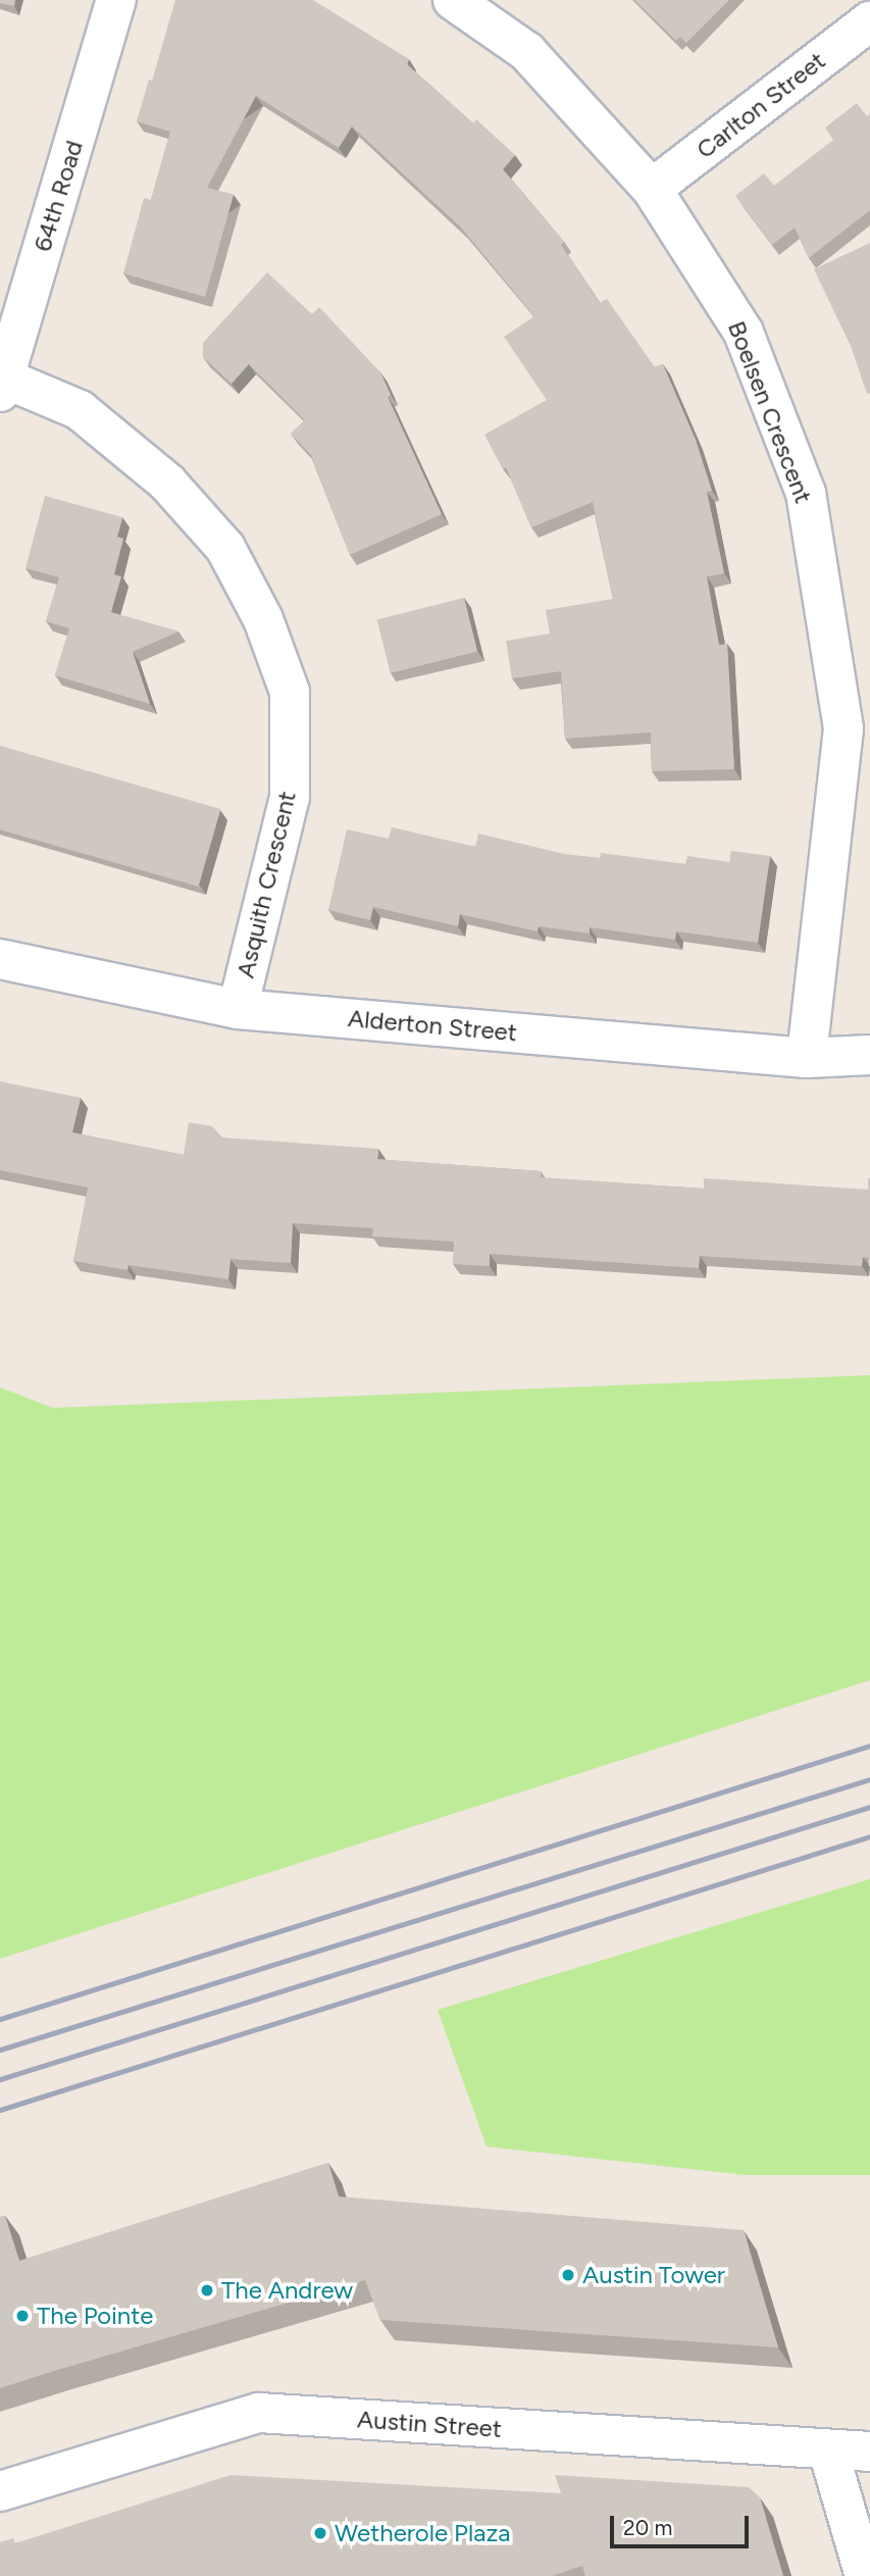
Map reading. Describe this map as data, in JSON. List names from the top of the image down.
{
  "streets": {
    "street": [
      "Carlton Street",
      "64th Road",
      "Boelsen Crescent",
      "Asquith Crescent",
      "Alderton Street",
      "Austin Street"
    ]
  },
  "crossings": [
    ["Carlton Street", "Boelsen Crescent"],
    ["64th Road", "Asquith Crescent"],
    ["Boelsen Crescent", "Alderton Street"],
    ["Asquith Crescent", "Alderton Street"]
  ],
  "places": [
    "Austin Tower",
    "The Andrew",
    "The Pointe",
    "Wetherole Plaza"
  ],
  "scale_bar": "20 m"
}
